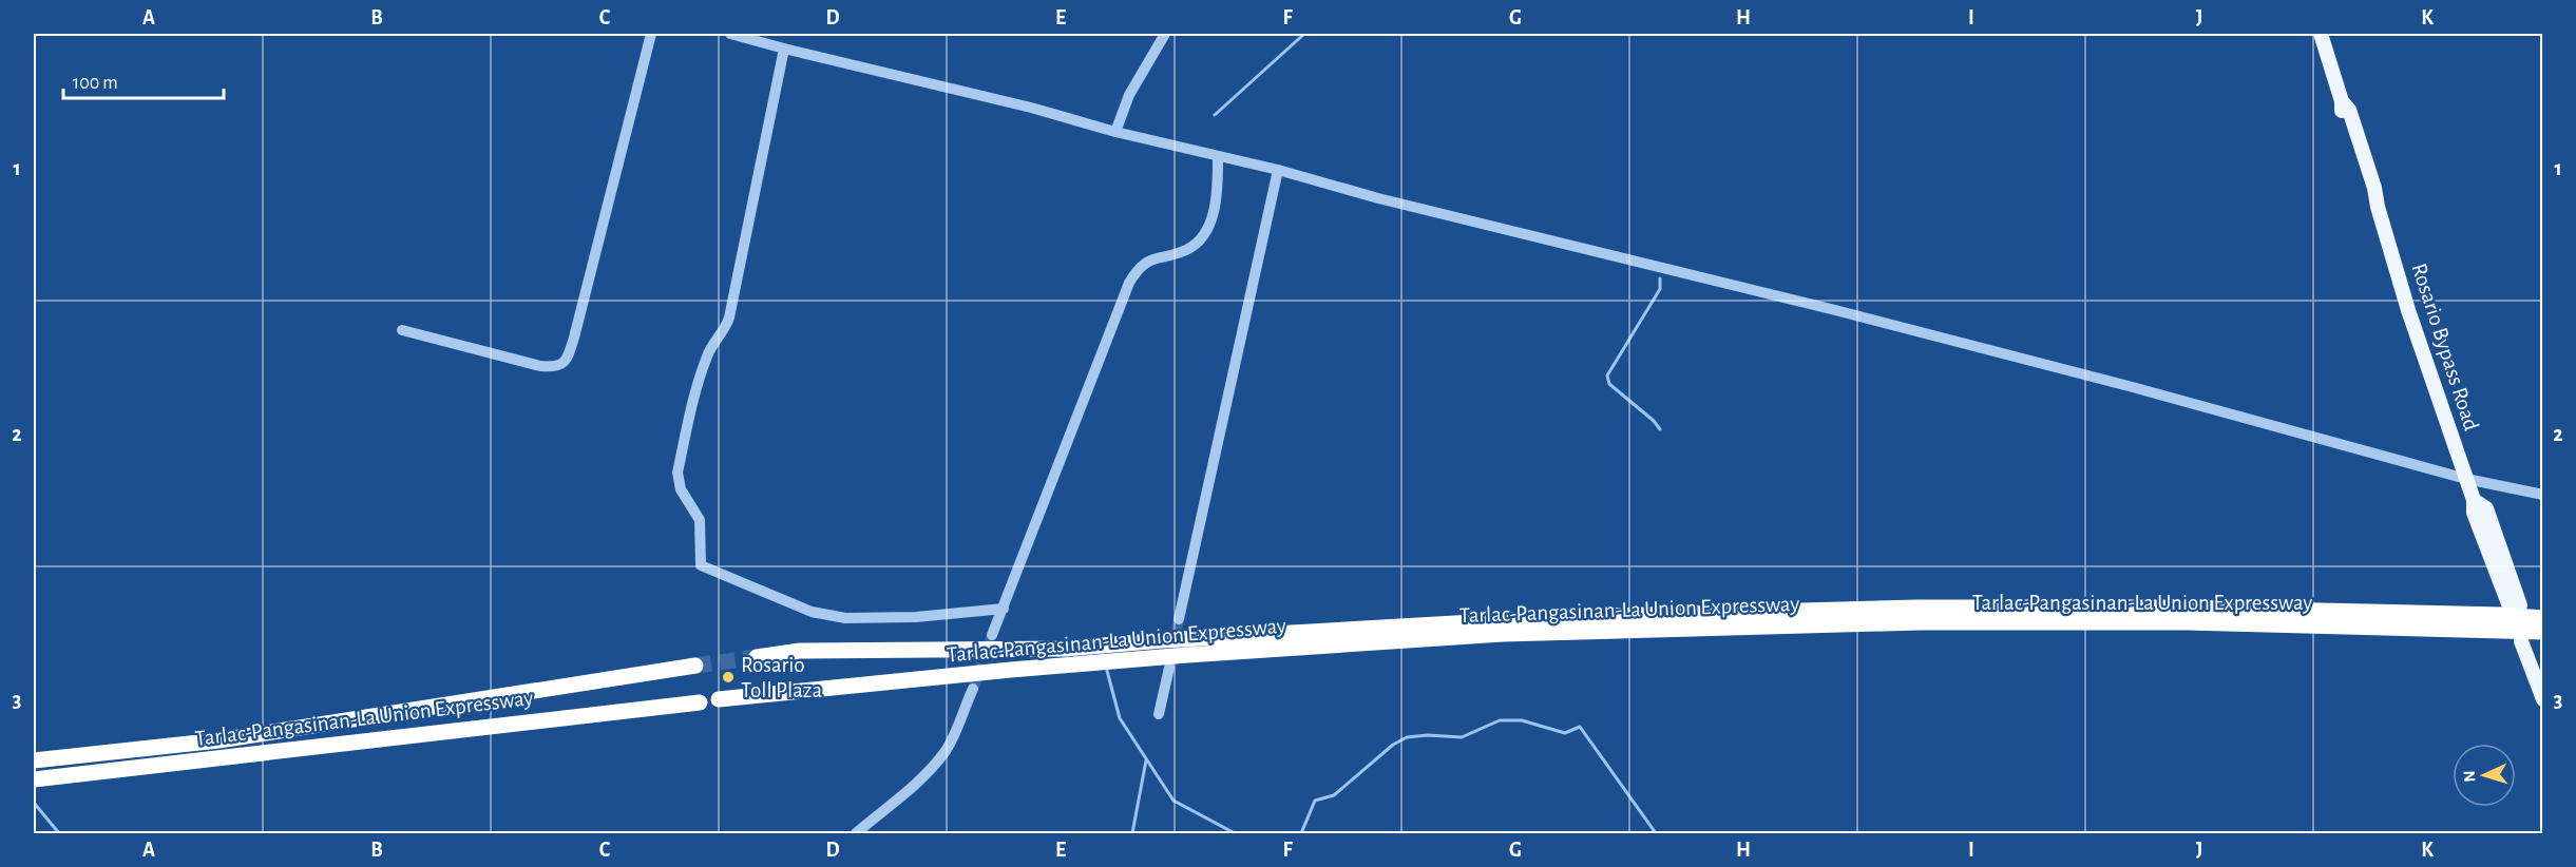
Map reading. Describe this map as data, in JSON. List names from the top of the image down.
{
  "streets": {
    "highway": ["Tarlac-Pangasinan-La Union Expressway"],
    "main road": ["Rosario Bypass Road"]
  },
  "places": ["Rosario Toll Plaza"],
  "scale_bar": "100 m",
  "north": "left",
  "grid": {
    "columns": [
      "A",
      "B",
      "C",
      "D",
      "E",
      "F",
      "G",
      "H",
      "I",
      "J",
      "K"
    ],
    "rows": ["1", "2", "3"]
  }
}
